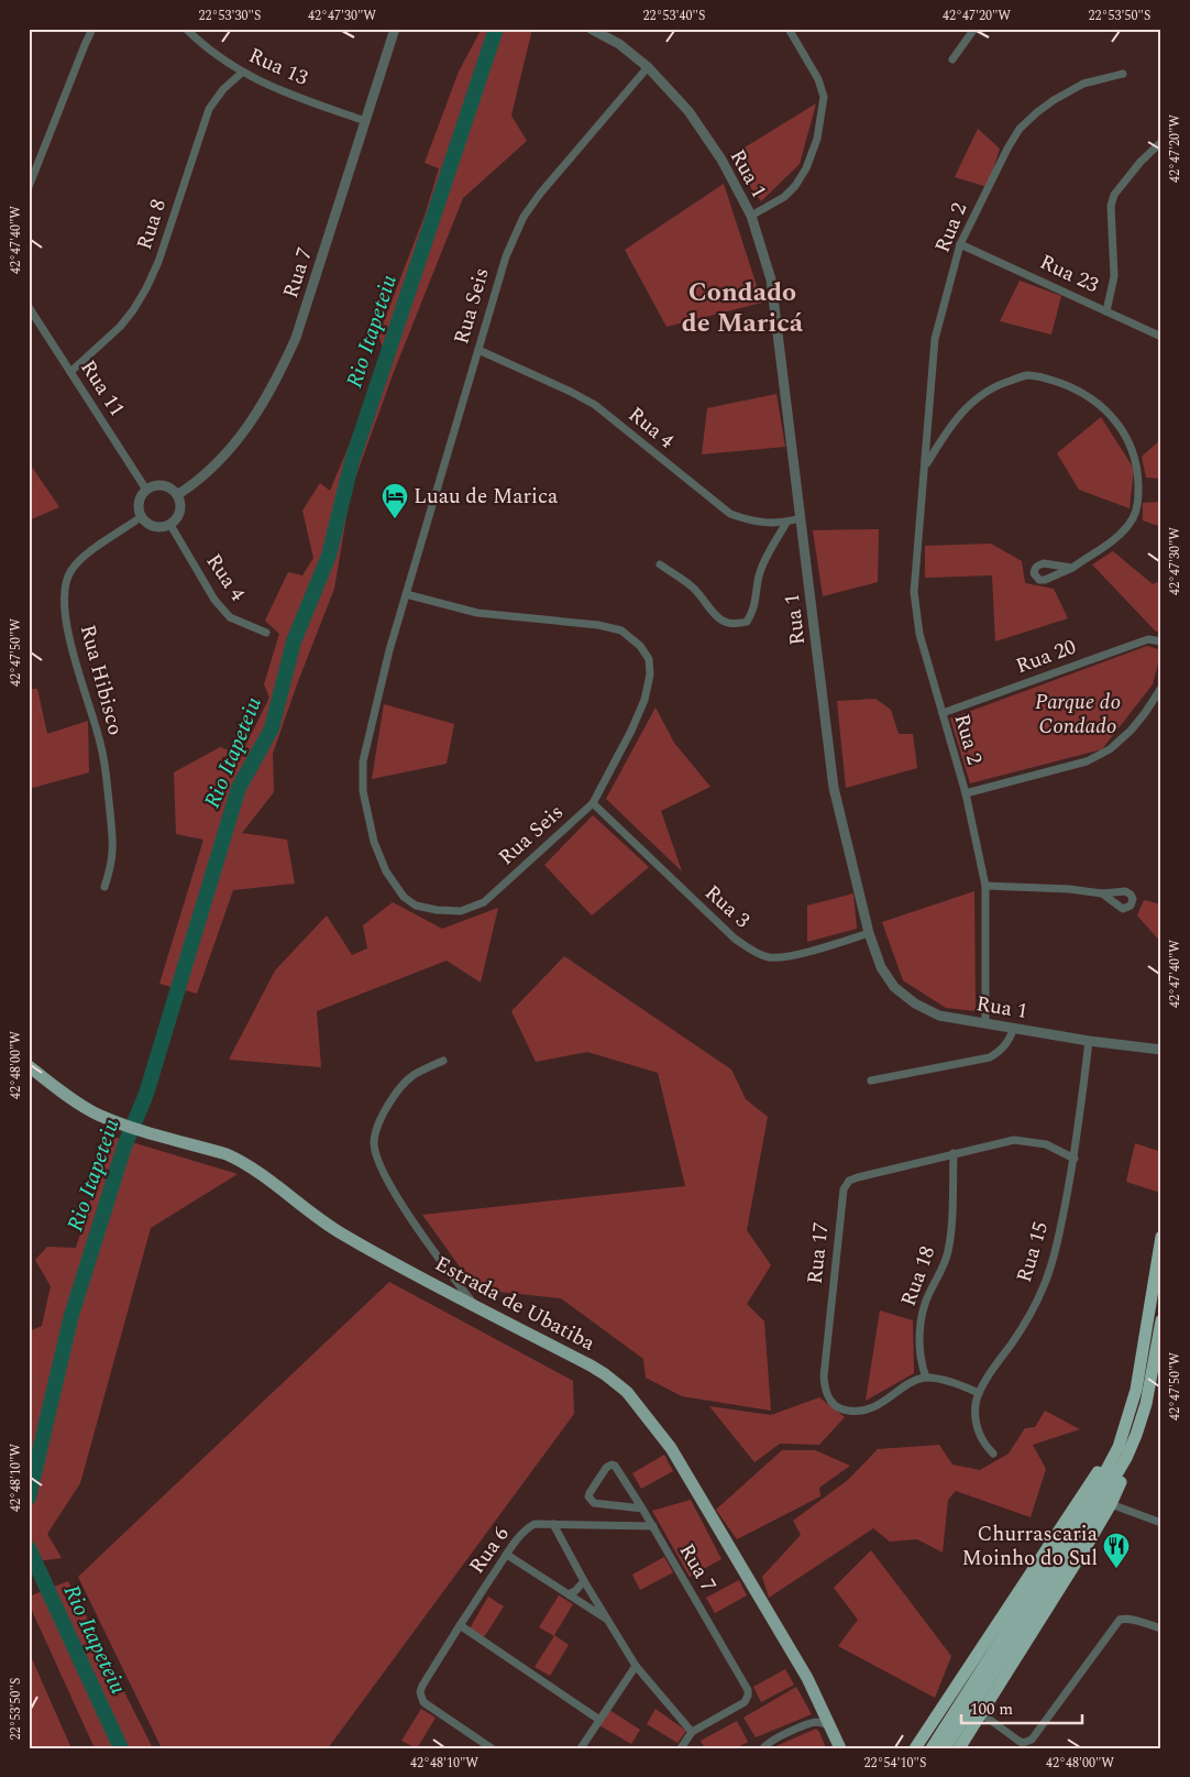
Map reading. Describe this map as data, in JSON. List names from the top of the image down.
{
  "streets": {
    "main road": ["Estrada de Ubatiba"],
    "street": [
      "Rua 13",
      "Rua 1",
      "Rua 8",
      "Rua 2",
      "Rua 7",
      "Rua 23",
      "Rua Seis",
      "Rua 11",
      "Rua 4",
      "Rua 20",
      "Rua Hibisco",
      "Rua 3",
      "Rua 15",
      "Rua 17",
      "Rua 18",
      "Rua 6"
    ]
  },
  "crossings": [
    ["Rua 13", "Rua 8"],
    ["Rua 13", "Rua 7"],
    ["Rua 1", "Rua 2"],
    ["Rua 1", "Rua Seis"],
    ["Rua 1", "Rua 4"],
    ["Rua 1", "Rua 3"],
    ["Rua 1", "Rua 15"],
    ["Rua 8", "Rua 11"],
    ["Rua 2", "Rua 23"],
    ["Rua 2", "Rua 20"],
    ["Rua 7", "Rua 11"],
    ["Rua 7", "Rua 4"],
    ["Rua 7", "Rua Hibisco"],
    ["Rua 7", "Rua 6"],
    ["Rua Seis", "Rua 4"],
    ["Rua Seis", "Rua 3"],
    ["Rua 11", "Rua 4"],
    ["Rua 11", "Rua Hibisco"],
    ["Rua 4", "Rua Hibisco"],
    ["Rua 15", "Rua 17"],
    ["Rua 17", "Rua 18"]
  ],
  "districts": ["Condado de Maricá"],
  "water": ["Rio Itapeteiu"],
  "parks": ["Parque do Condado"],
  "places": {
    "hotel": ["Luau de Marica"],
    "restaurant": ["Churrascaria Moinho do Sul"]
  },
  "scale_bar": "100 m",
  "coordinates": [
    "22°53'30\"S",
    "42°47'30\"W",
    "22°53'40\"S",
    "42°47'20\"W",
    "22°53'50\"S",
    "42°47'40\"W",
    "42°47'50\"W",
    "42°48'00\"W",
    "42°48'10\"W",
    "22°54'10\"S"
  ]
}
